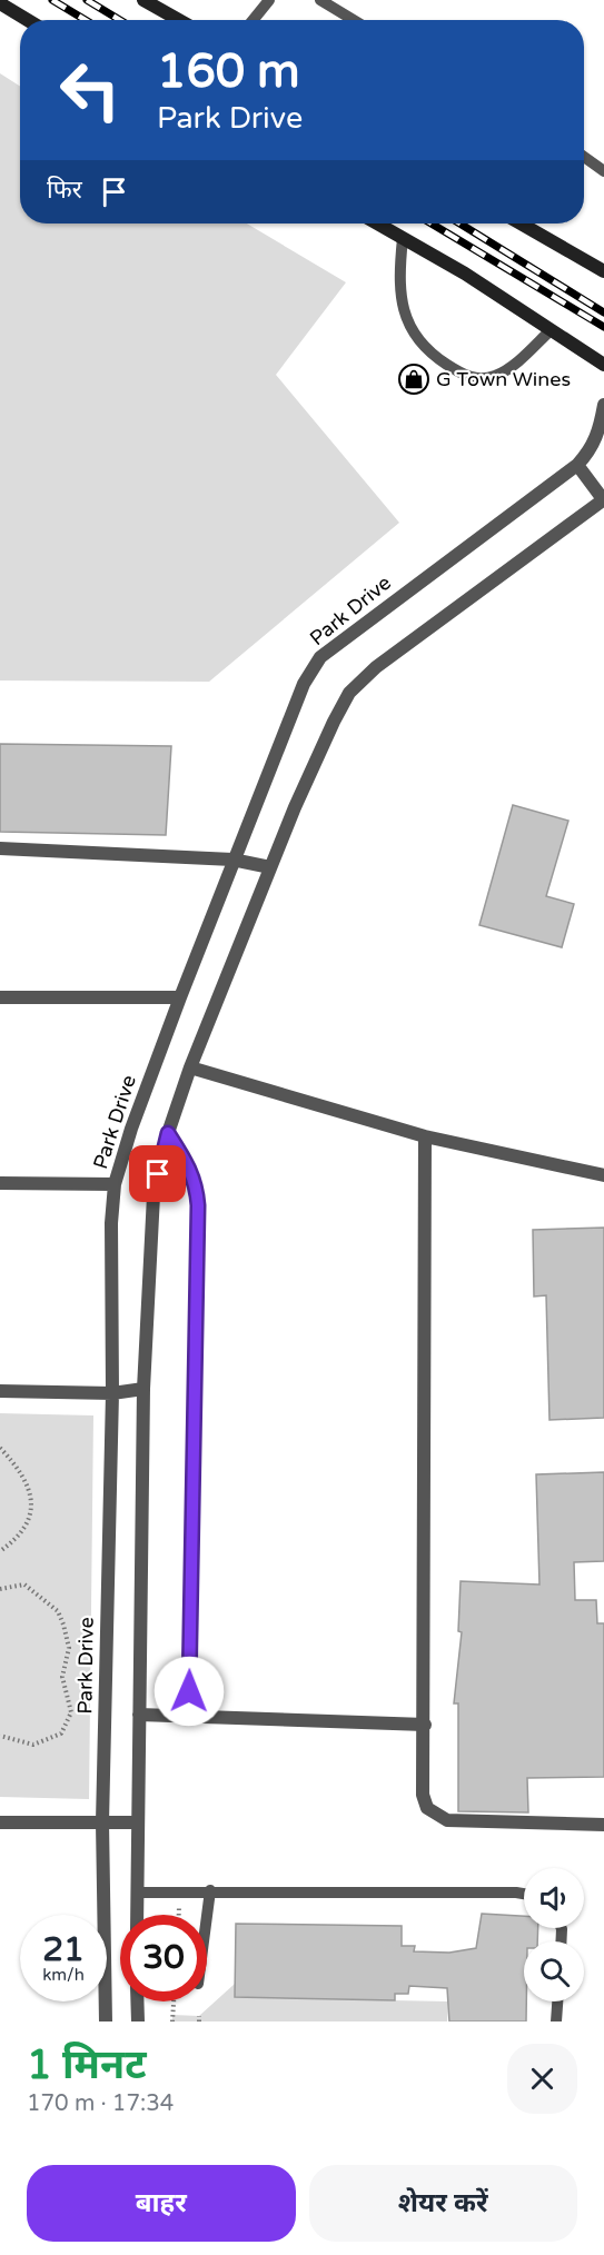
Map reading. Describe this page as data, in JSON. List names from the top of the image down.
{
  "streets": {
    "street": ["Park Drive"]
  },
  "places": {
    "shop": ["G Town Wines"]
  },
  "page": {
    "turn": ["160 m", "Park Drive"],
    "then": "फिर",
    "speed": "21 km/h",
    "limit": "30",
    "heading": ["1 मिनट", "170 m · 17:34"],
    "buttons": ["बाहर", "शेयर करें"]
  }
}
